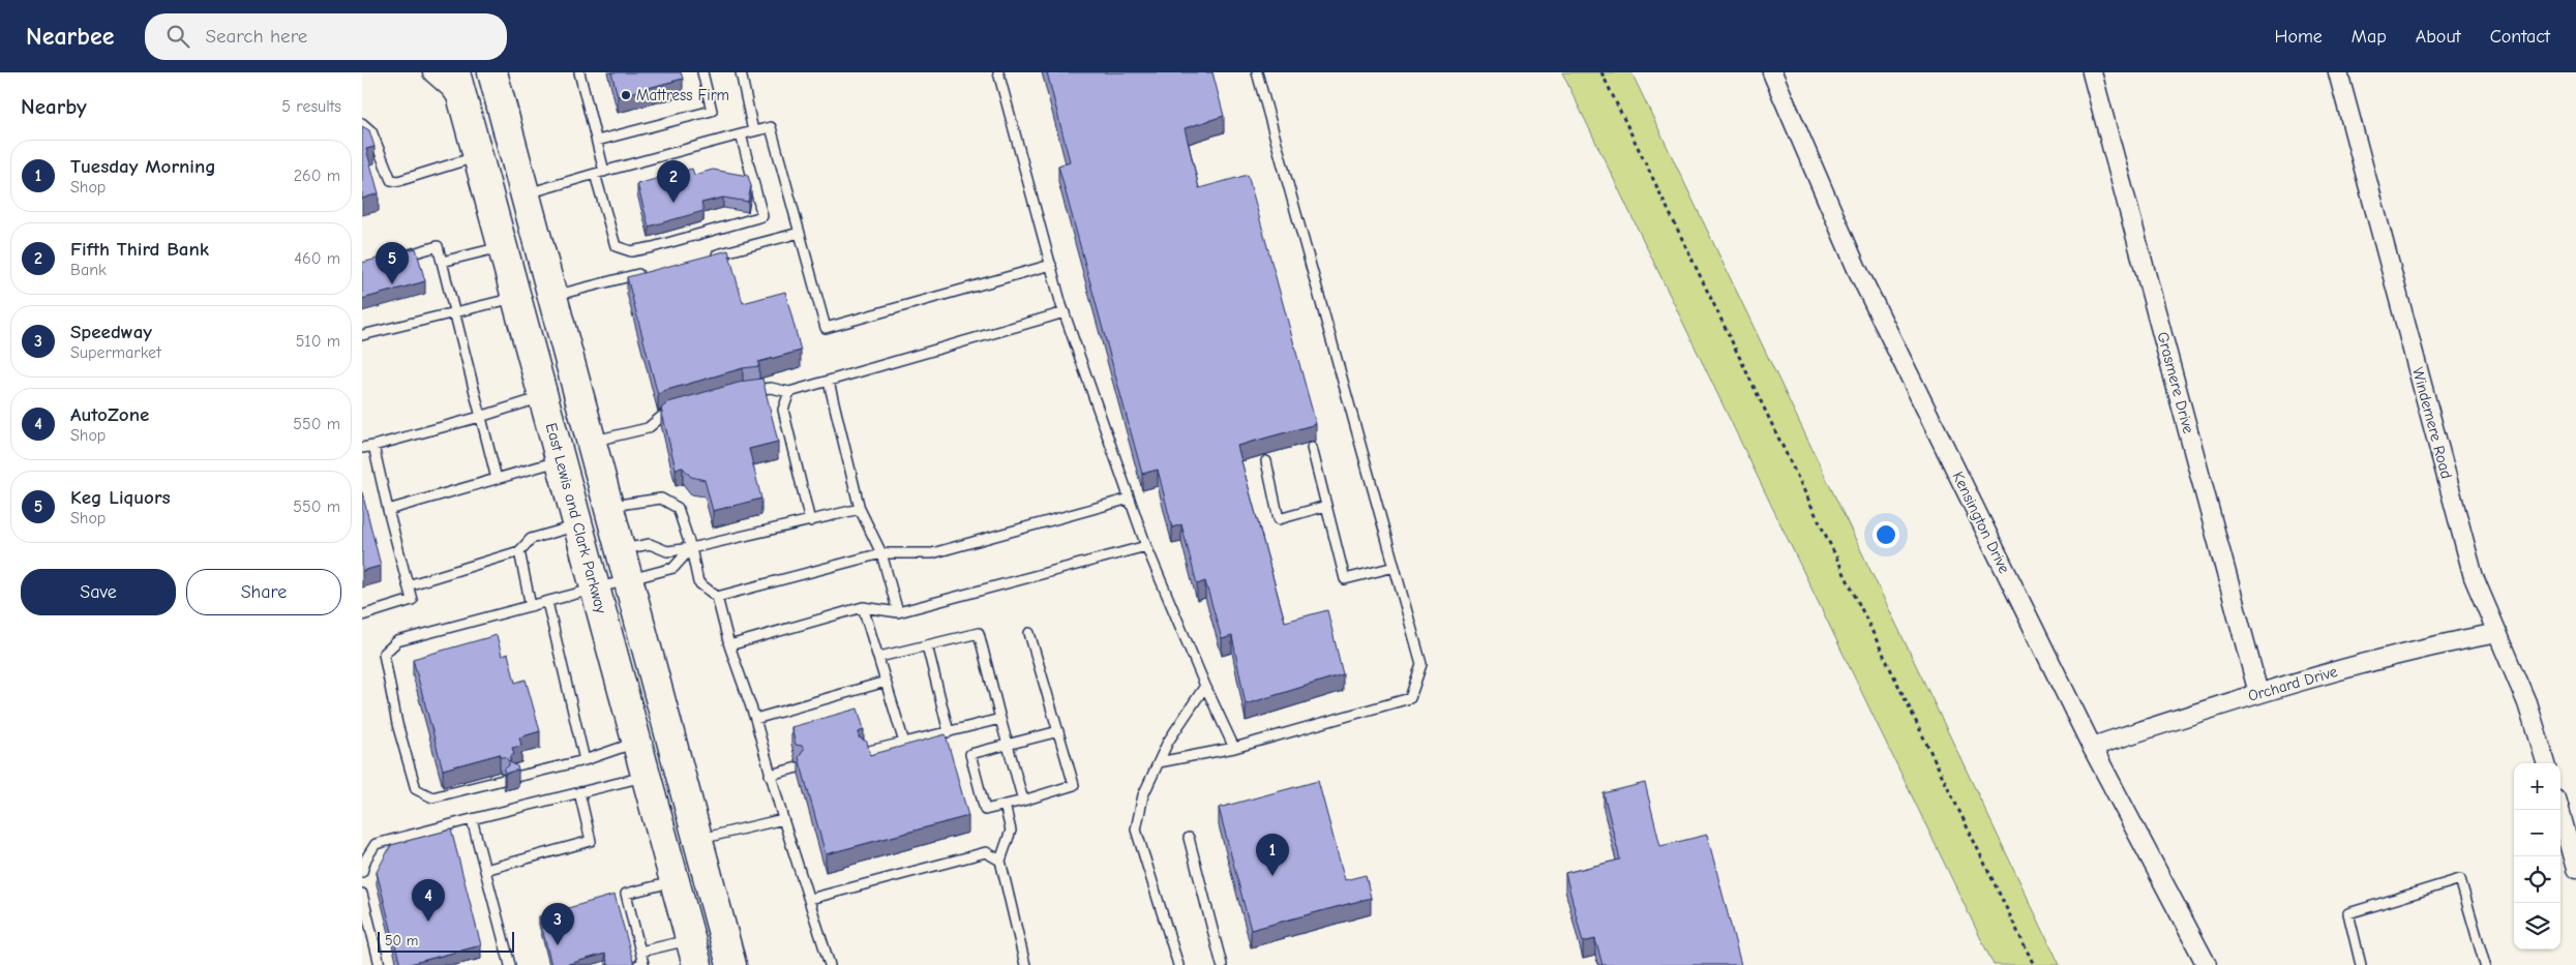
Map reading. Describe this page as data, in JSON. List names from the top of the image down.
{
  "streets": {
    "main road": ["East Lewis and Clark Parkway"],
    "street": [
      "Grasmere Drive",
      "Windemere Road",
      "Kensington Drive",
      "Orchard Drive"
    ]
  },
  "crossings": [
    ["Grasmere Drive", "Orchard Drive"],
    ["Windemere Road", "Orchard Drive"],
    ["Kensington Drive", "Orchard Drive"]
  ],
  "places": ["Mattress Firm"],
  "scale_bar": "50 m",
  "page": {
    "header": "Nearbee",
    "search": "Search here",
    "nav": [
      "Home",
      "Map",
      "About",
      "Contact"
    ],
    "heading": ["Nearby", "5 results"],
    "list": [
      {
        "mark": "1",
        "name": "Tuesday Morning",
        "note": "Shop",
        "value": "260 m"
      },
      {
        "mark": "2",
        "name": "Fifth Third Bank",
        "note": "Bank",
        "value": "460 m"
      },
      {
        "mark": "3",
        "name": "Speedway",
        "note": "Supermarket",
        "value": "510 m"
      },
      {
        "mark": "4",
        "name": "AutoZone",
        "note": "Shop",
        "value": "550 m"
      },
      {
        "mark": "5",
        "name": "Keg Liquors",
        "note": "Shop",
        "value": "550 m"
      }
    ],
    "pins": [
      "2",
      "5",
      "1",
      "4",
      "3"
    ],
    "buttons": ["Save", "Share"],
    "map_buttons": ["+", "−"],
    "scale": "50 m"
  }
}
